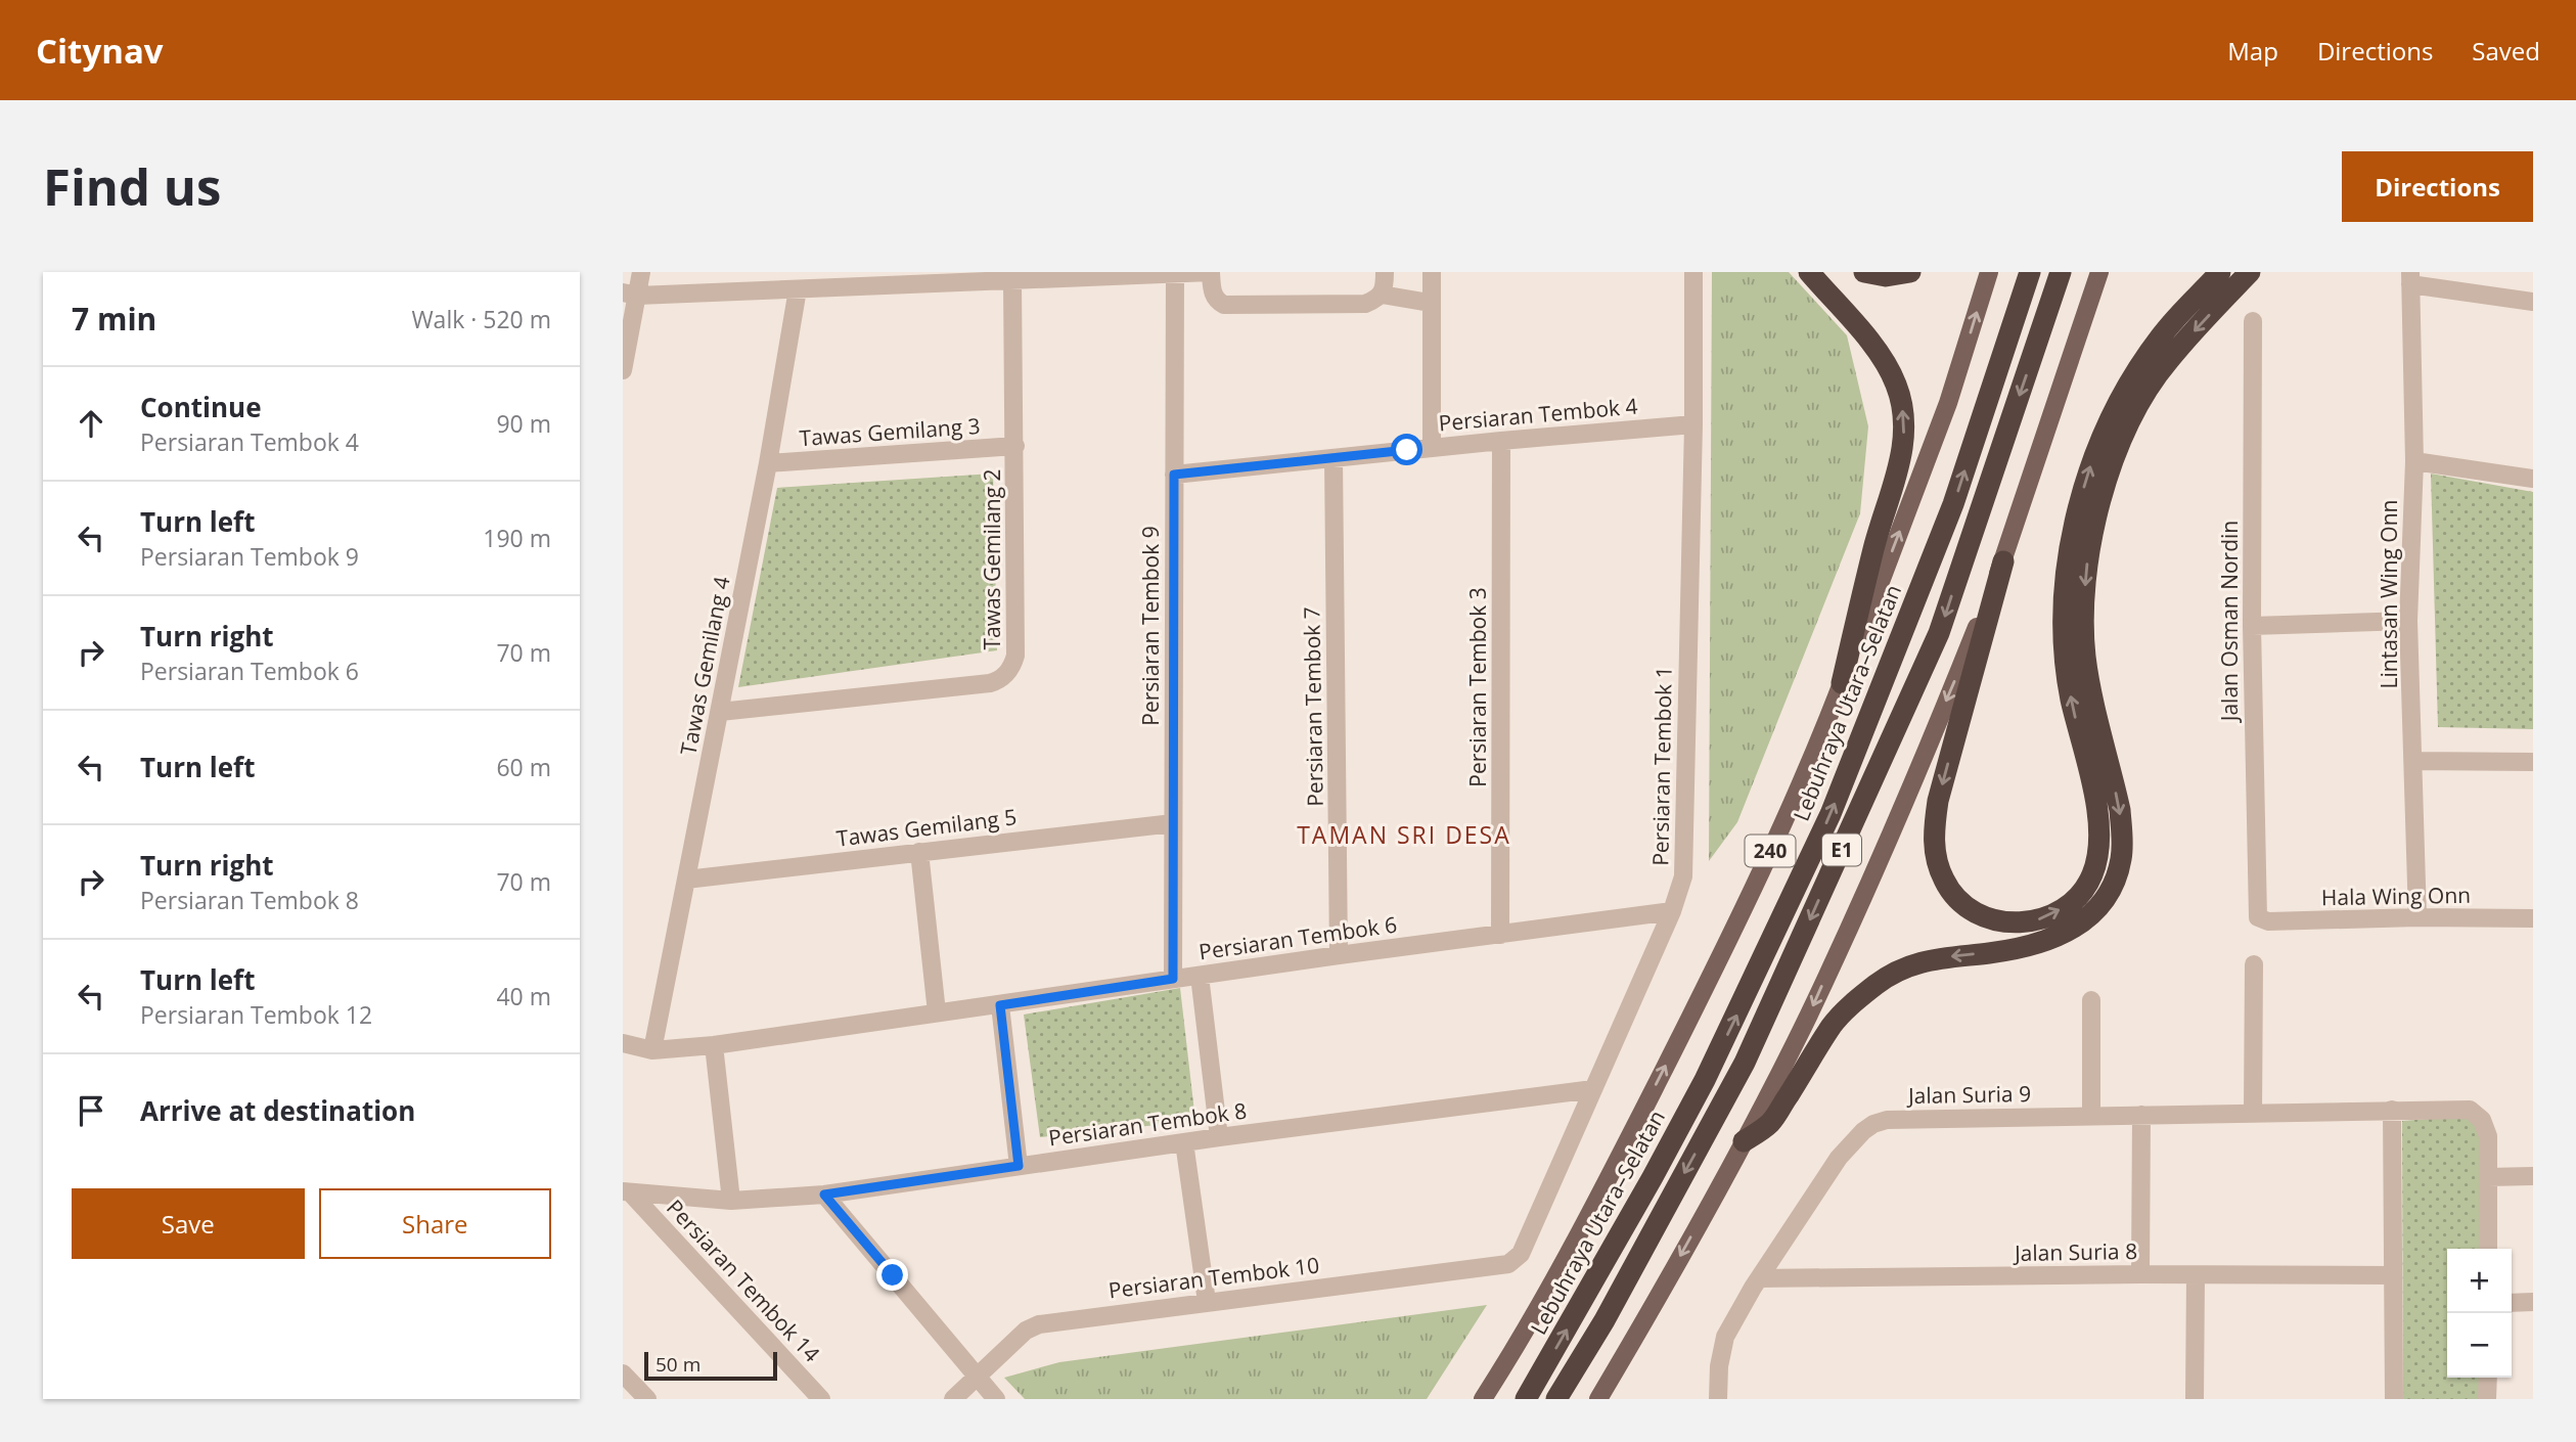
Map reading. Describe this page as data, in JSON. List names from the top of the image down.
{
  "streets": {
    "highway": ["Lebuhraya Utara–Selatan", "E1"],
    "main road": ["240"],
    "street": [
      "Persiaran Tembok 4",
      "Tawas Gemilang 3",
      "Tawas Gemilang 2",
      "Lintasan Wing Onn",
      "Jalan Osman Nordin",
      "Persiaran Tembok 9",
      "Tawas Gemilang 4",
      "Persiaran Tembok 3",
      "Persiaran Tembok 7",
      "Persiaran Tembok 1",
      "Tawas Gemilang 5",
      "Hala Wing Onn",
      "Persiaran Tembok 6",
      "Jalan Suria 9",
      "Persiaran Tembok 8",
      "Jalan Suria 8",
      "Persiaran Tembok 10",
      "Persiaran Tembok 14"
    ]
  },
  "crossings": [
    ["Persiaran Tembok 4", "Persiaran Tembok 9"],
    ["Persiaran Tembok 4", "Persiaran Tembok 3"],
    ["Persiaran Tembok 4", "Persiaran Tembok 7"],
    ["Persiaran Tembok 4", "Persiaran Tembok 1"],
    ["Tawas Gemilang 3", "Tawas Gemilang 2"],
    ["Tawas Gemilang 3", "Tawas Gemilang 4"],
    ["Tawas Gemilang 2", "Tawas Gemilang 4"],
    ["Lintasan Wing Onn", "Hala Wing Onn"],
    ["Jalan Osman Nordin", "Hala Wing Onn"],
    ["Persiaran Tembok 9", "Tawas Gemilang 5"],
    ["Persiaran Tembok 9", "Persiaran Tembok 6"],
    ["Tawas Gemilang 4", "Tawas Gemilang 5"],
    ["Tawas Gemilang 4", "Persiaran Tembok 6"],
    ["Persiaran Tembok 3", "Persiaran Tembok 6"],
    ["Persiaran Tembok 7", "Persiaran Tembok 6"],
    ["Persiaran Tembok 1", "Persiaran Tembok 6"],
    ["Persiaran Tembok 1", "Persiaran Tembok 8"],
    ["Persiaran Tembok 1", "Persiaran Tembok 10"],
    ["Jalan Suria 9", "Jalan Suria 8"],
    ["Persiaran Tembok 8", "Persiaran Tembok 14"]
  ],
  "districts": ["TAMAN SRI DESA"],
  "scale_bar": "50 m",
  "page": {
    "header": "Citynav",
    "nav": ["Map", "Directions", "Saved"],
    "buttons": [
      "Directions",
      ["Save", "Share"]
    ],
    "title": "Find us",
    "heading": ["7 min", "Walk · 520 m"],
    "list": [
      ["Continue", "Persiaran Tembok 4", "90 m"],
      ["Turn left", "Persiaran Tembok 9", "190 m"],
      ["Turn right", "Persiaran Tembok 6", "70 m"],
      ["Turn left", "60 m"],
      ["Turn right", "Persiaran Tembok 8", "70 m"],
      ["Turn left", "Persiaran Tembok 12", "40 m"],
      "Arrive at destination"
    ],
    "map_buttons": ["+", "−"],
    "scale": "50 m"
  }
}
